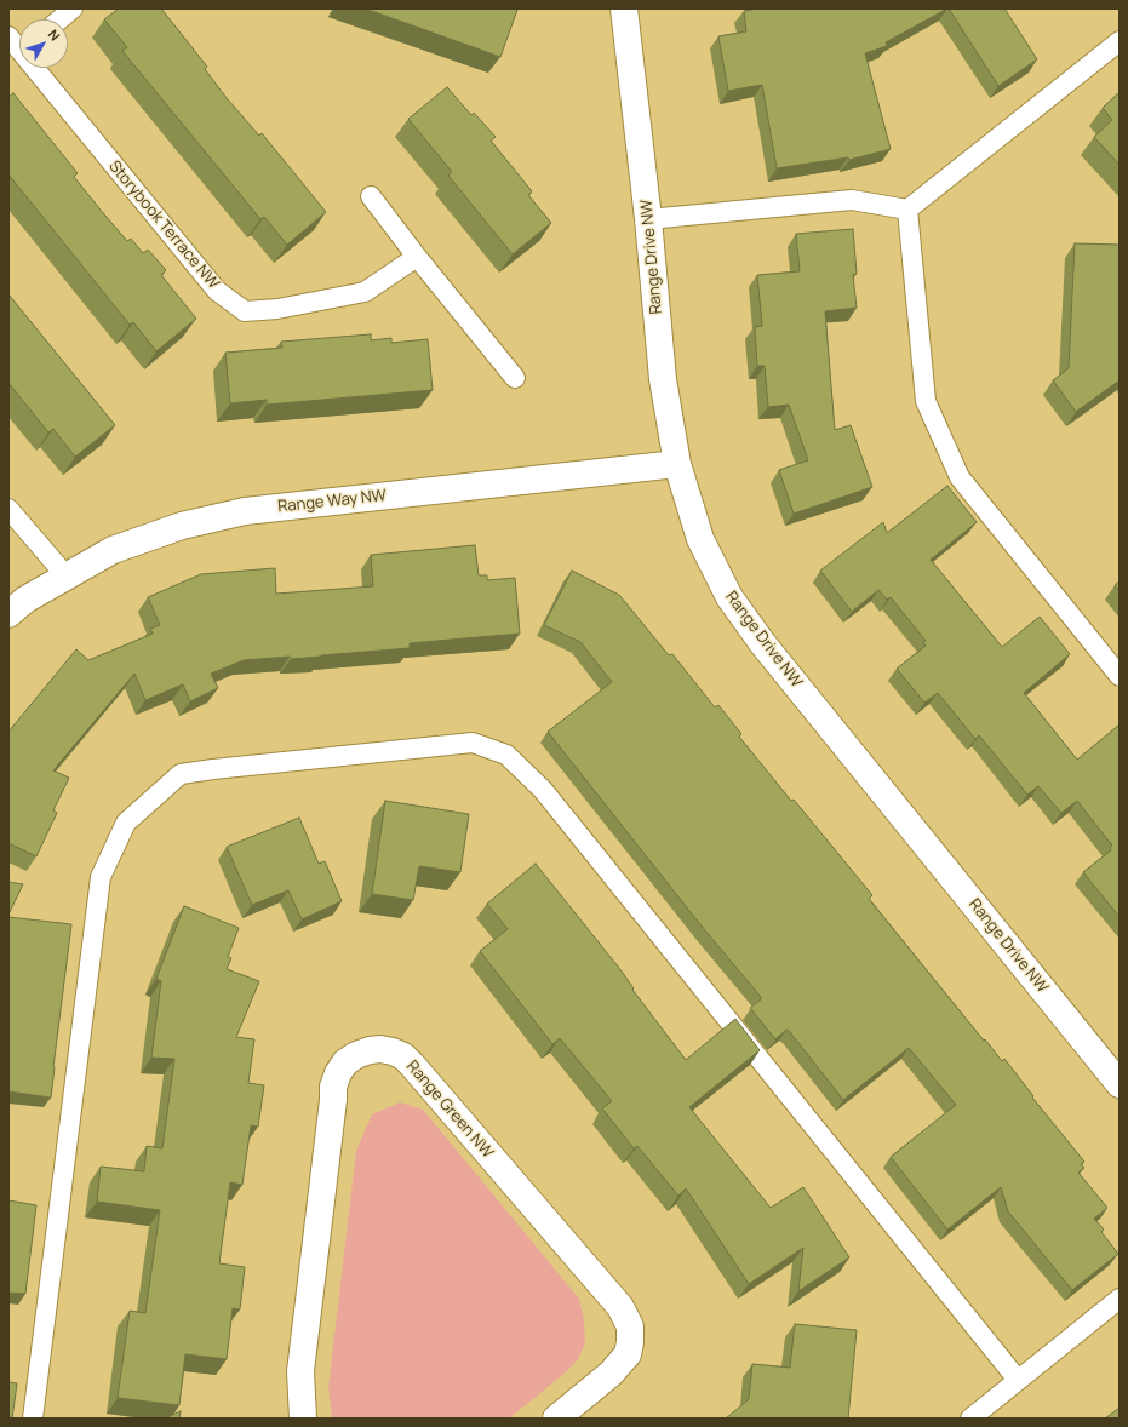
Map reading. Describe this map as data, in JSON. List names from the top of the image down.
{
  "streets": {
    "street": ["Range Drive NW", "Range Way NW", "Range Green NW"],
    "lane": ["Storybook Terrace NW"]
  },
  "crossings": [
    ["Range Drive NW", "Range Way NW"]
  ],
  "north": "top right"
}
